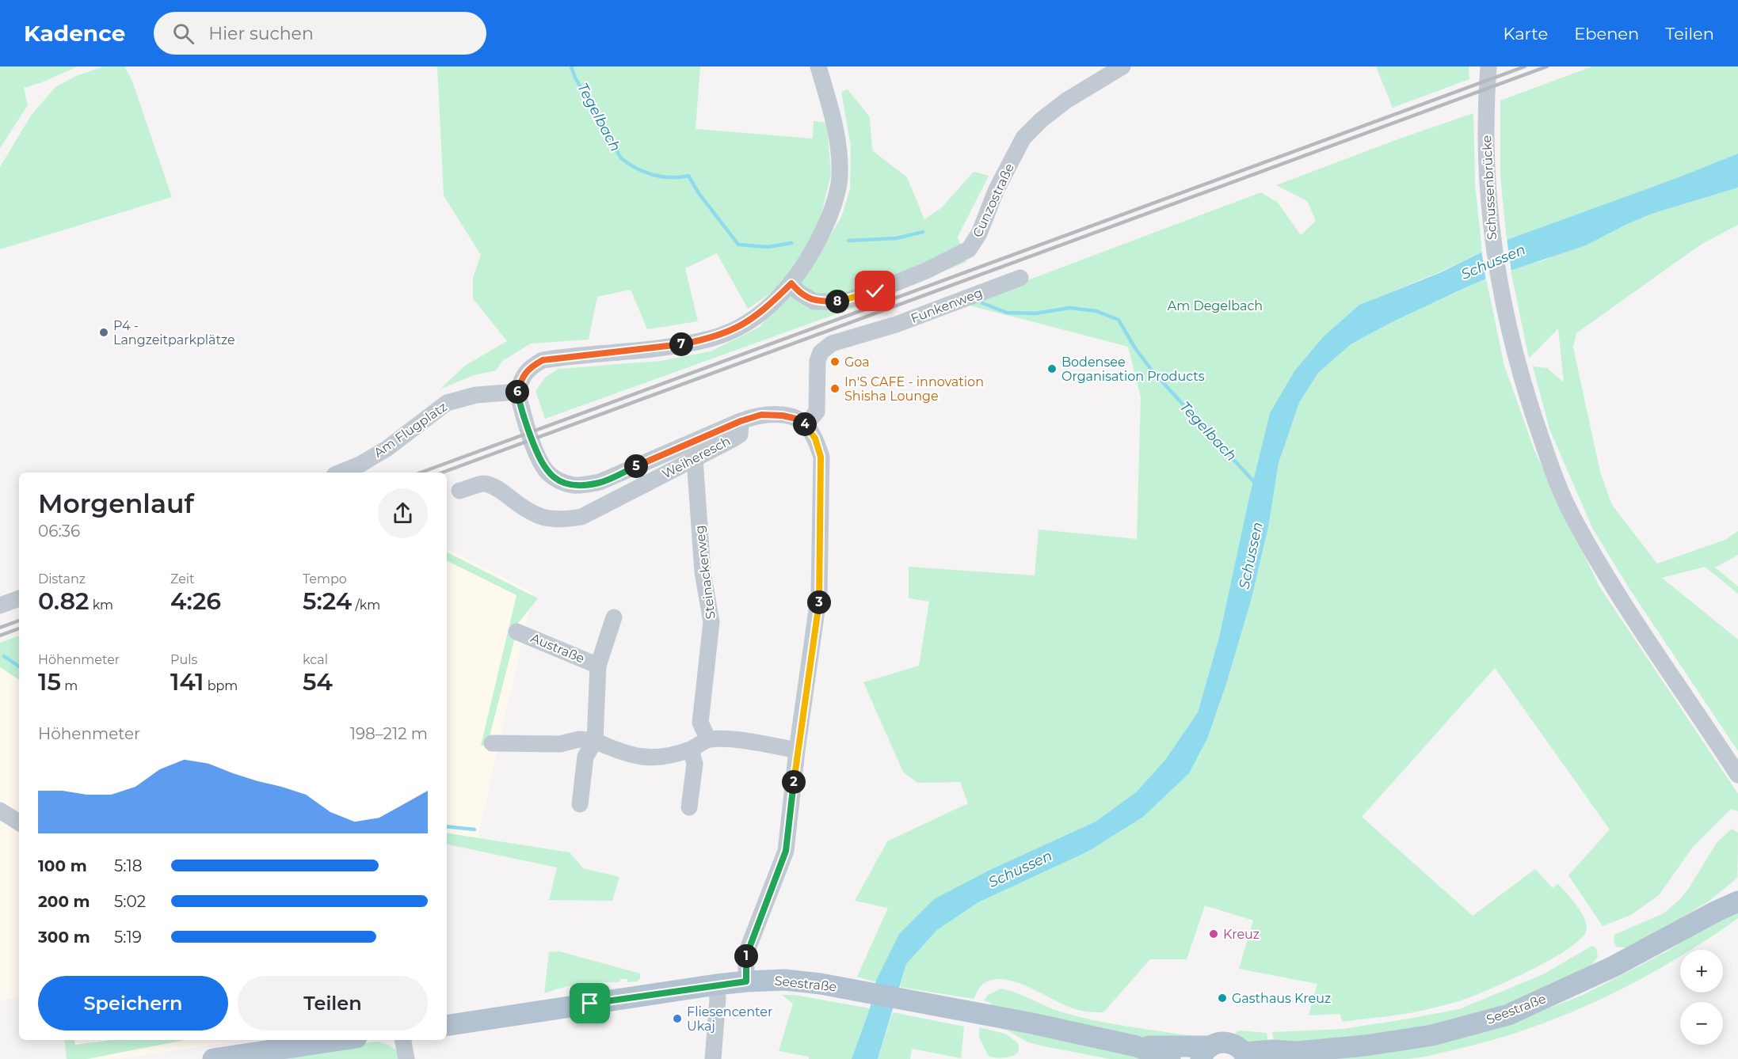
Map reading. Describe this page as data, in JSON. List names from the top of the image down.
{
  "streets": {
    "main road": ["Seestraße"],
    "street": [
      "Schussenbrücke",
      "Cunzostraße",
      "Funkenweg",
      "Am Flugplatz",
      "Weiheresch",
      "Steinackerweg",
      "Austraße"
    ]
  },
  "crossings": [
    ["Weiheresch", "Steinackerweg"]
  ],
  "water": ["Tegelbach", "Schussen"],
  "parks": ["Am Degelbach"],
  "places": [
    "P4 - Langzeitparkplätze",
    "Goa",
    "Bodensee Organisation Products",
    "In'S CAFE - innovation Shisha Lounge",
    "Kreuz",
    "Gasthaus Kreuz",
    "Fliesencenter Ukaj"
  ],
  "page": {
    "header": "Kadence",
    "search": "Hier suchen",
    "nav": ["Karte", "Ebenen", "Teilen"],
    "pins": [
      "8",
      "7",
      "6",
      "4",
      "5",
      "3",
      "2",
      "1"
    ],
    "heading": ["Morgenlauf", "06:36"],
    "stats": [
      ["Distanz", "0.82 km"],
      ["Zeit", "4:26"],
      ["Tempo", "5:24 /km"],
      ["Höhenmeter", "15 m"],
      ["Puls", "141 bpm"],
      ["kcal", "54"]
    ],
    "chart": ["Höhenmeter", "198–212 m"],
    "list": [
      {
        "name": "100 m",
        "note": "5:18"
      },
      {
        "name": "200 m",
        "note": "5:02"
      },
      {
        "name": "300 m",
        "note": "5:19"
      }
    ],
    "map_buttons": ["+", "−"],
    "buttons": ["Speichern", "Teilen"]
  }
}
